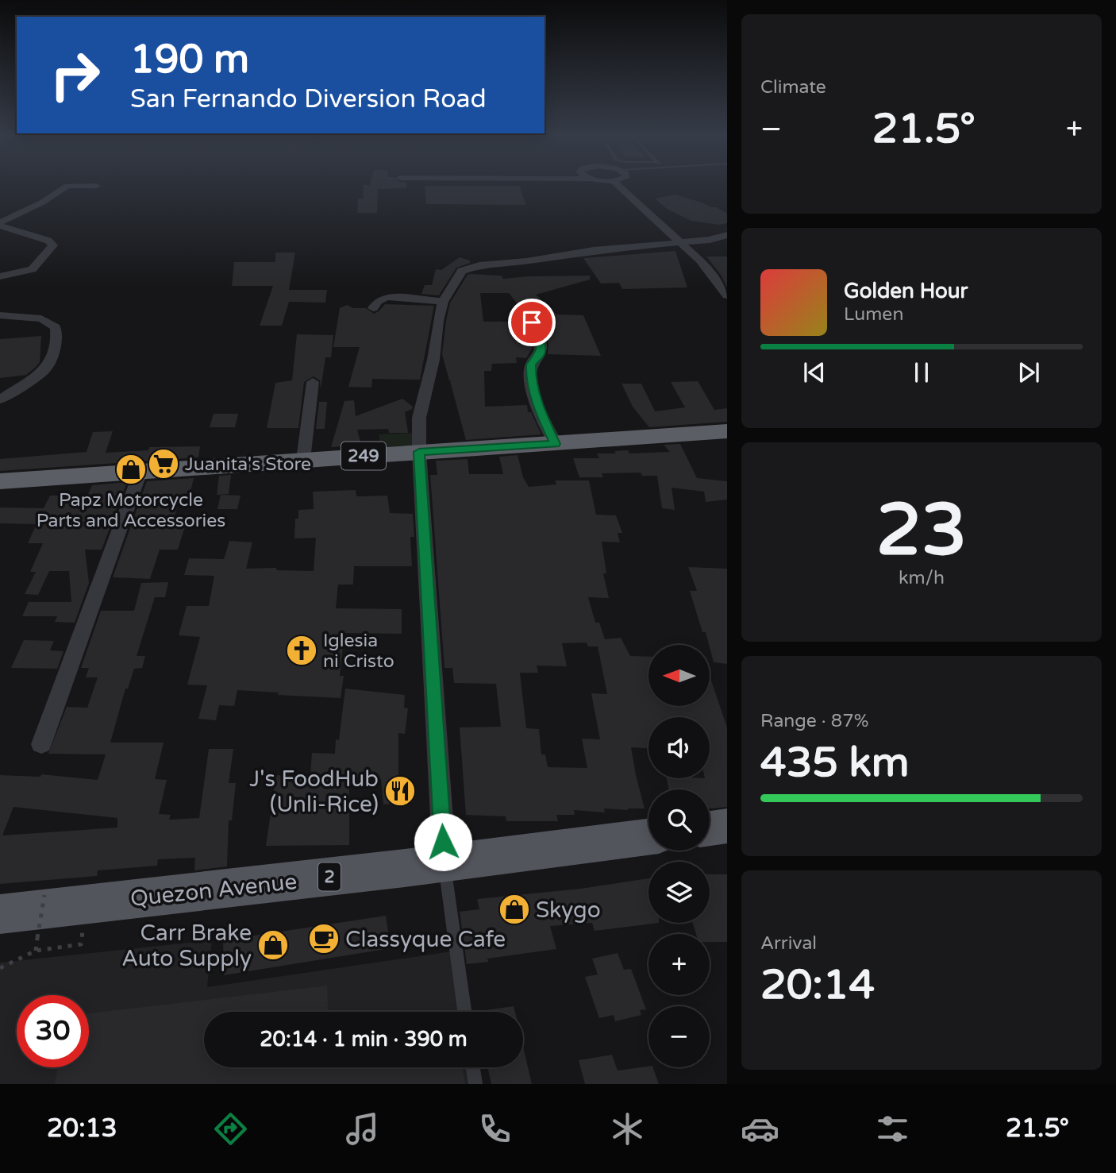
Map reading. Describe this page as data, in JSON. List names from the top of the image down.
{
  "streets": {
    "highway": ["249"],
    "main road": ["2", "Quezon Avenue"]
  },
  "places": {
    "supermarket": ["Juanita's Store"],
    "shop": ["Papz Motorcycle Parts and Accessories", "Skygo", "Carr Brake Auto Supply"],
    "church": ["Iglesia ni Cristo"],
    "restaurant": ["J's FoodHub (Unli-Rice)"],
    "cafe": ["Classyque Cafe"]
  },
  "north": "left",
  "page": {
    "tile": [
      "Climate",
      ["23", "km/h"],
      ["Range · 87%", "435 km"],
      ["Arrival", "20:14"]
    ],
    "turn": ["190 m", "San Fernando Diversion Road"],
    "heat": ["−", "21.5°", "+"],
    "song": ["Golden Hour", "Lumen"],
    "map_buttons": ["+", "−"],
    "limit": "30",
    "trip": "20:14 · 1 min · 390 m",
    "tabs": ["20:13", "21.5°"]
  }
}
